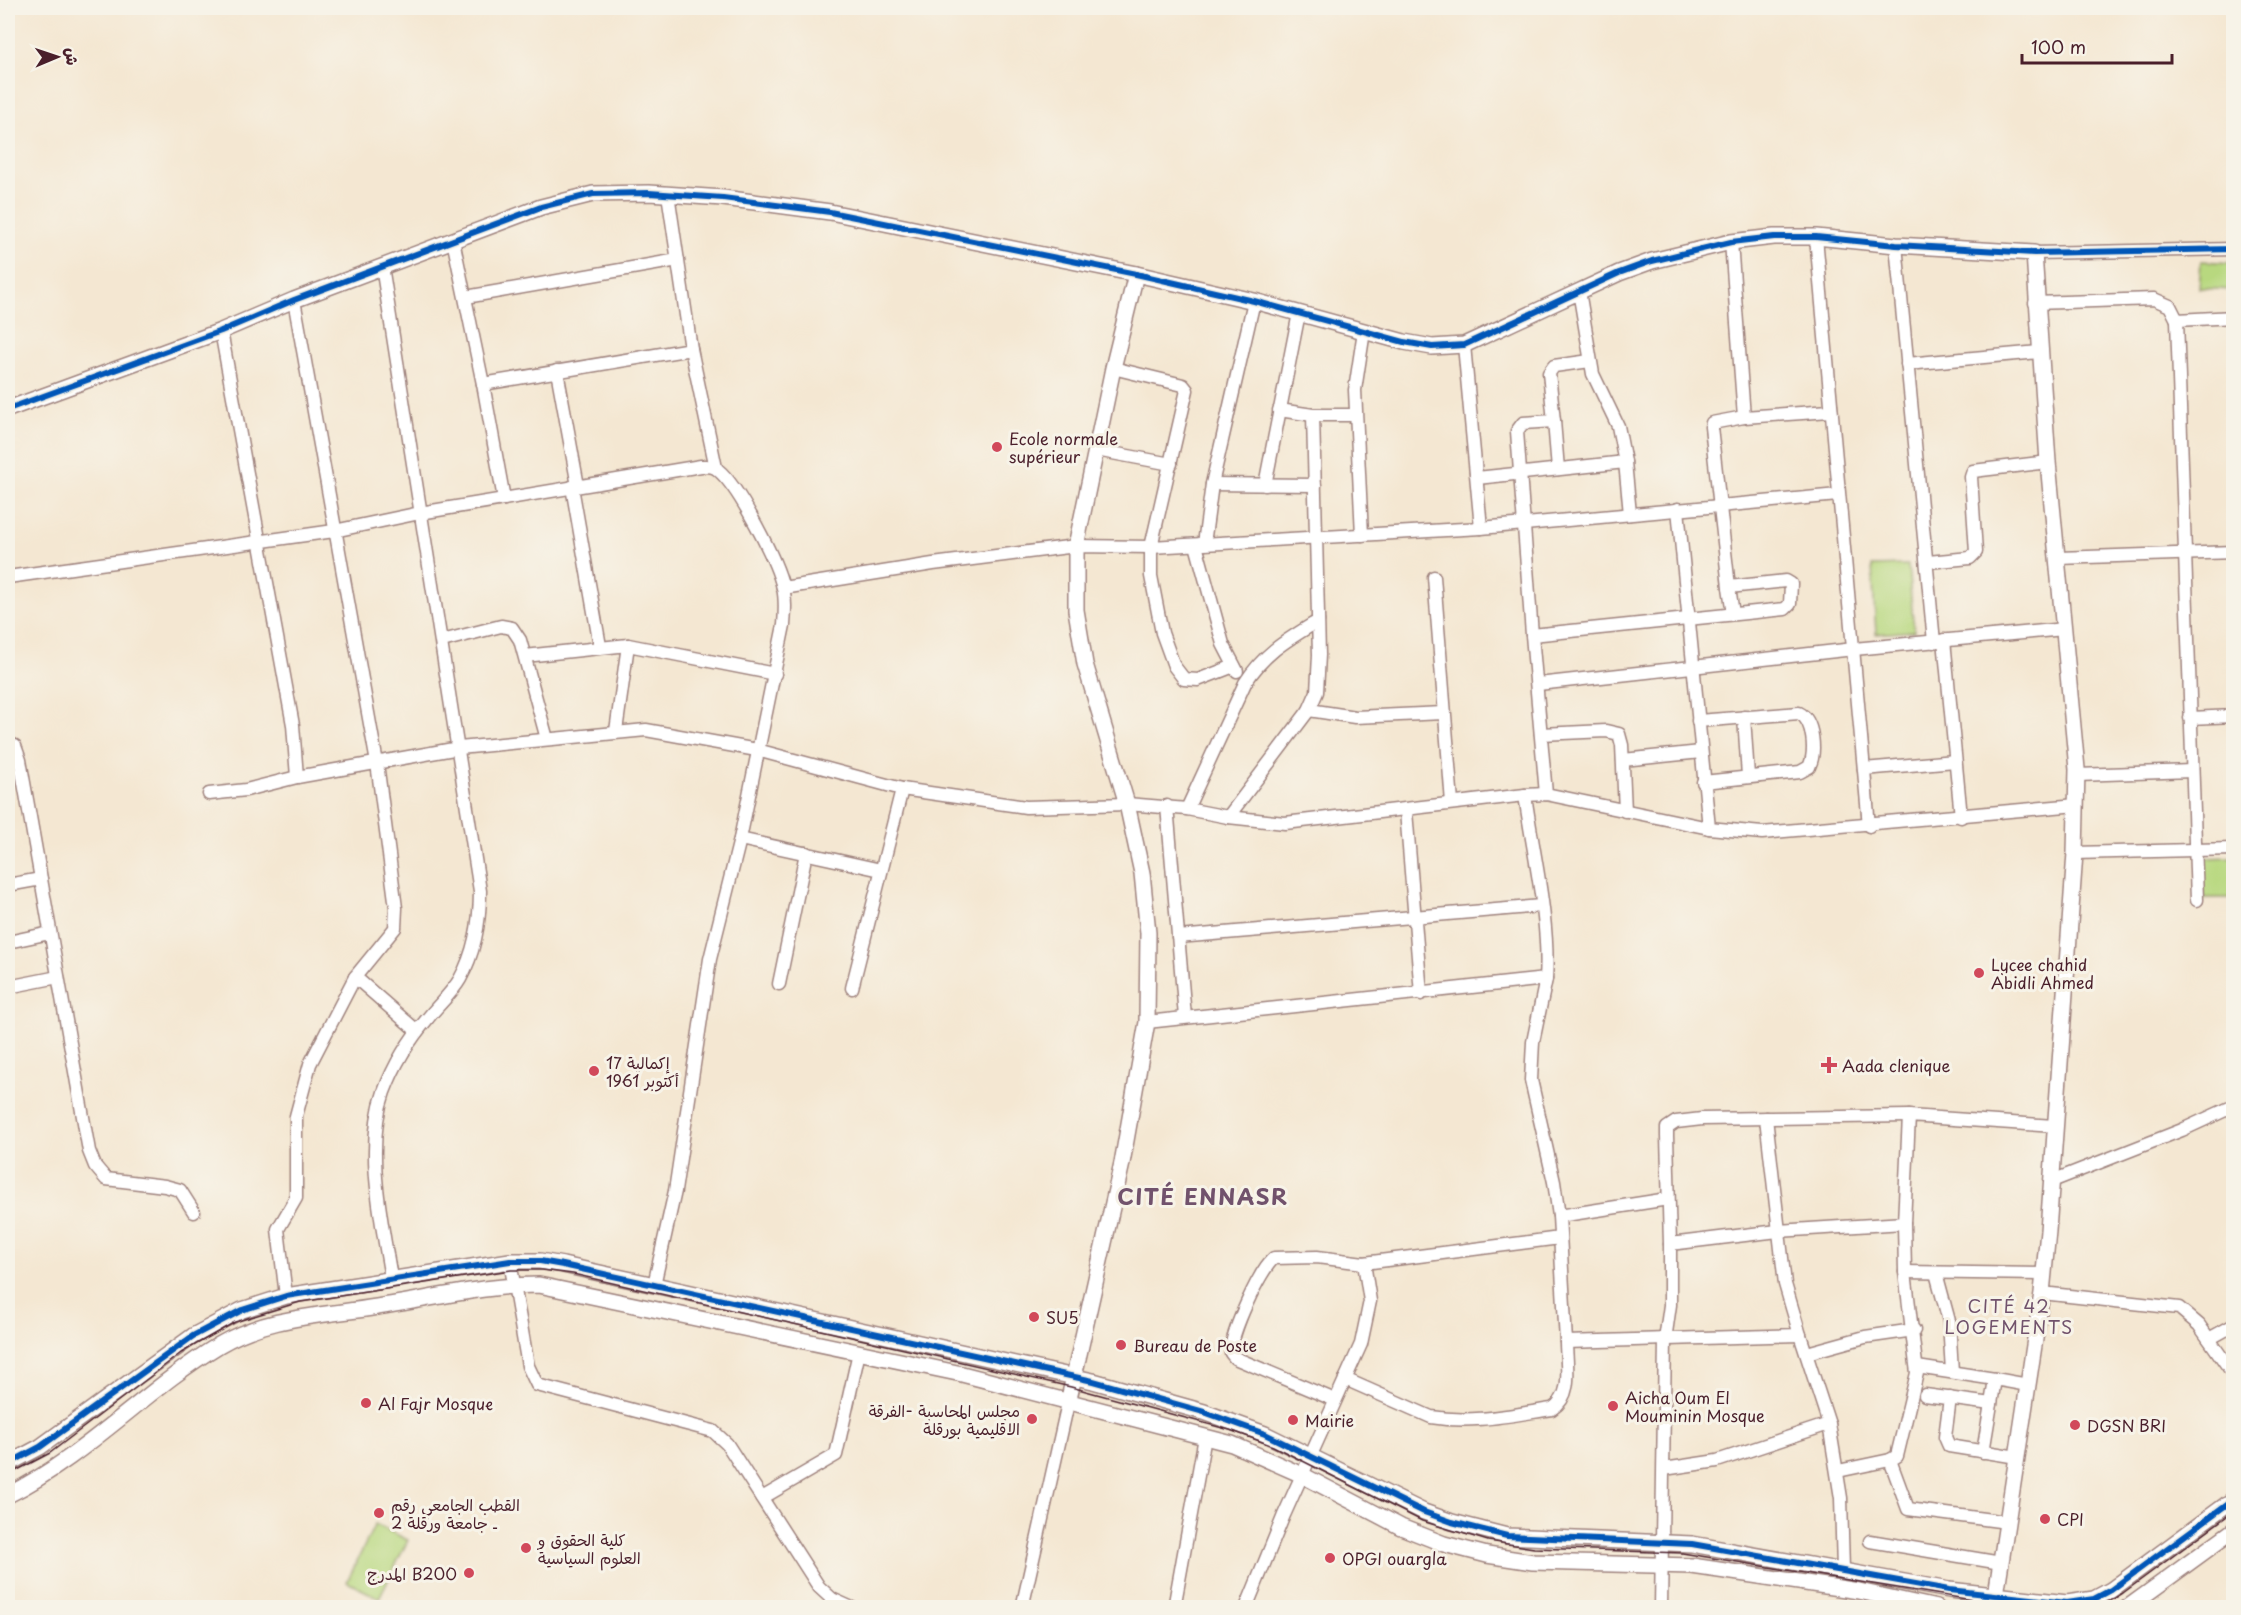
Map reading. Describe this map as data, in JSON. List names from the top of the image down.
{
  "districts": ["CITÉ ENNASR", "CITÉ 42 LOGEMENTS"],
  "places": {
    "other": [
      "Ecole normale supérieur",
      "Lycee chahid Abidli Ahmed",
      "إكمالية 17 أكتوبر 1961",
      "SU5",
      "Bureau de Poste",
      "Al Fajr Mosque",
      "Aicha Oum El Mouminin Mosque",
      "مجلس المحاسبة -الفرقة الاقليمية بورقلة",
      "Mairie",
      "DGSN BRI",
      "القطب الجامعي رقم 2 ـ جامعة ورقلة",
      "CPI",
      "كلية الحقوق و العلوم السياسية",
      "OPGI ouargla",
      "المدرج B200"
    ],
    "health": ["Aada clenique"]
  },
  "scale_bar": "100 m",
  "north": "right"
}
